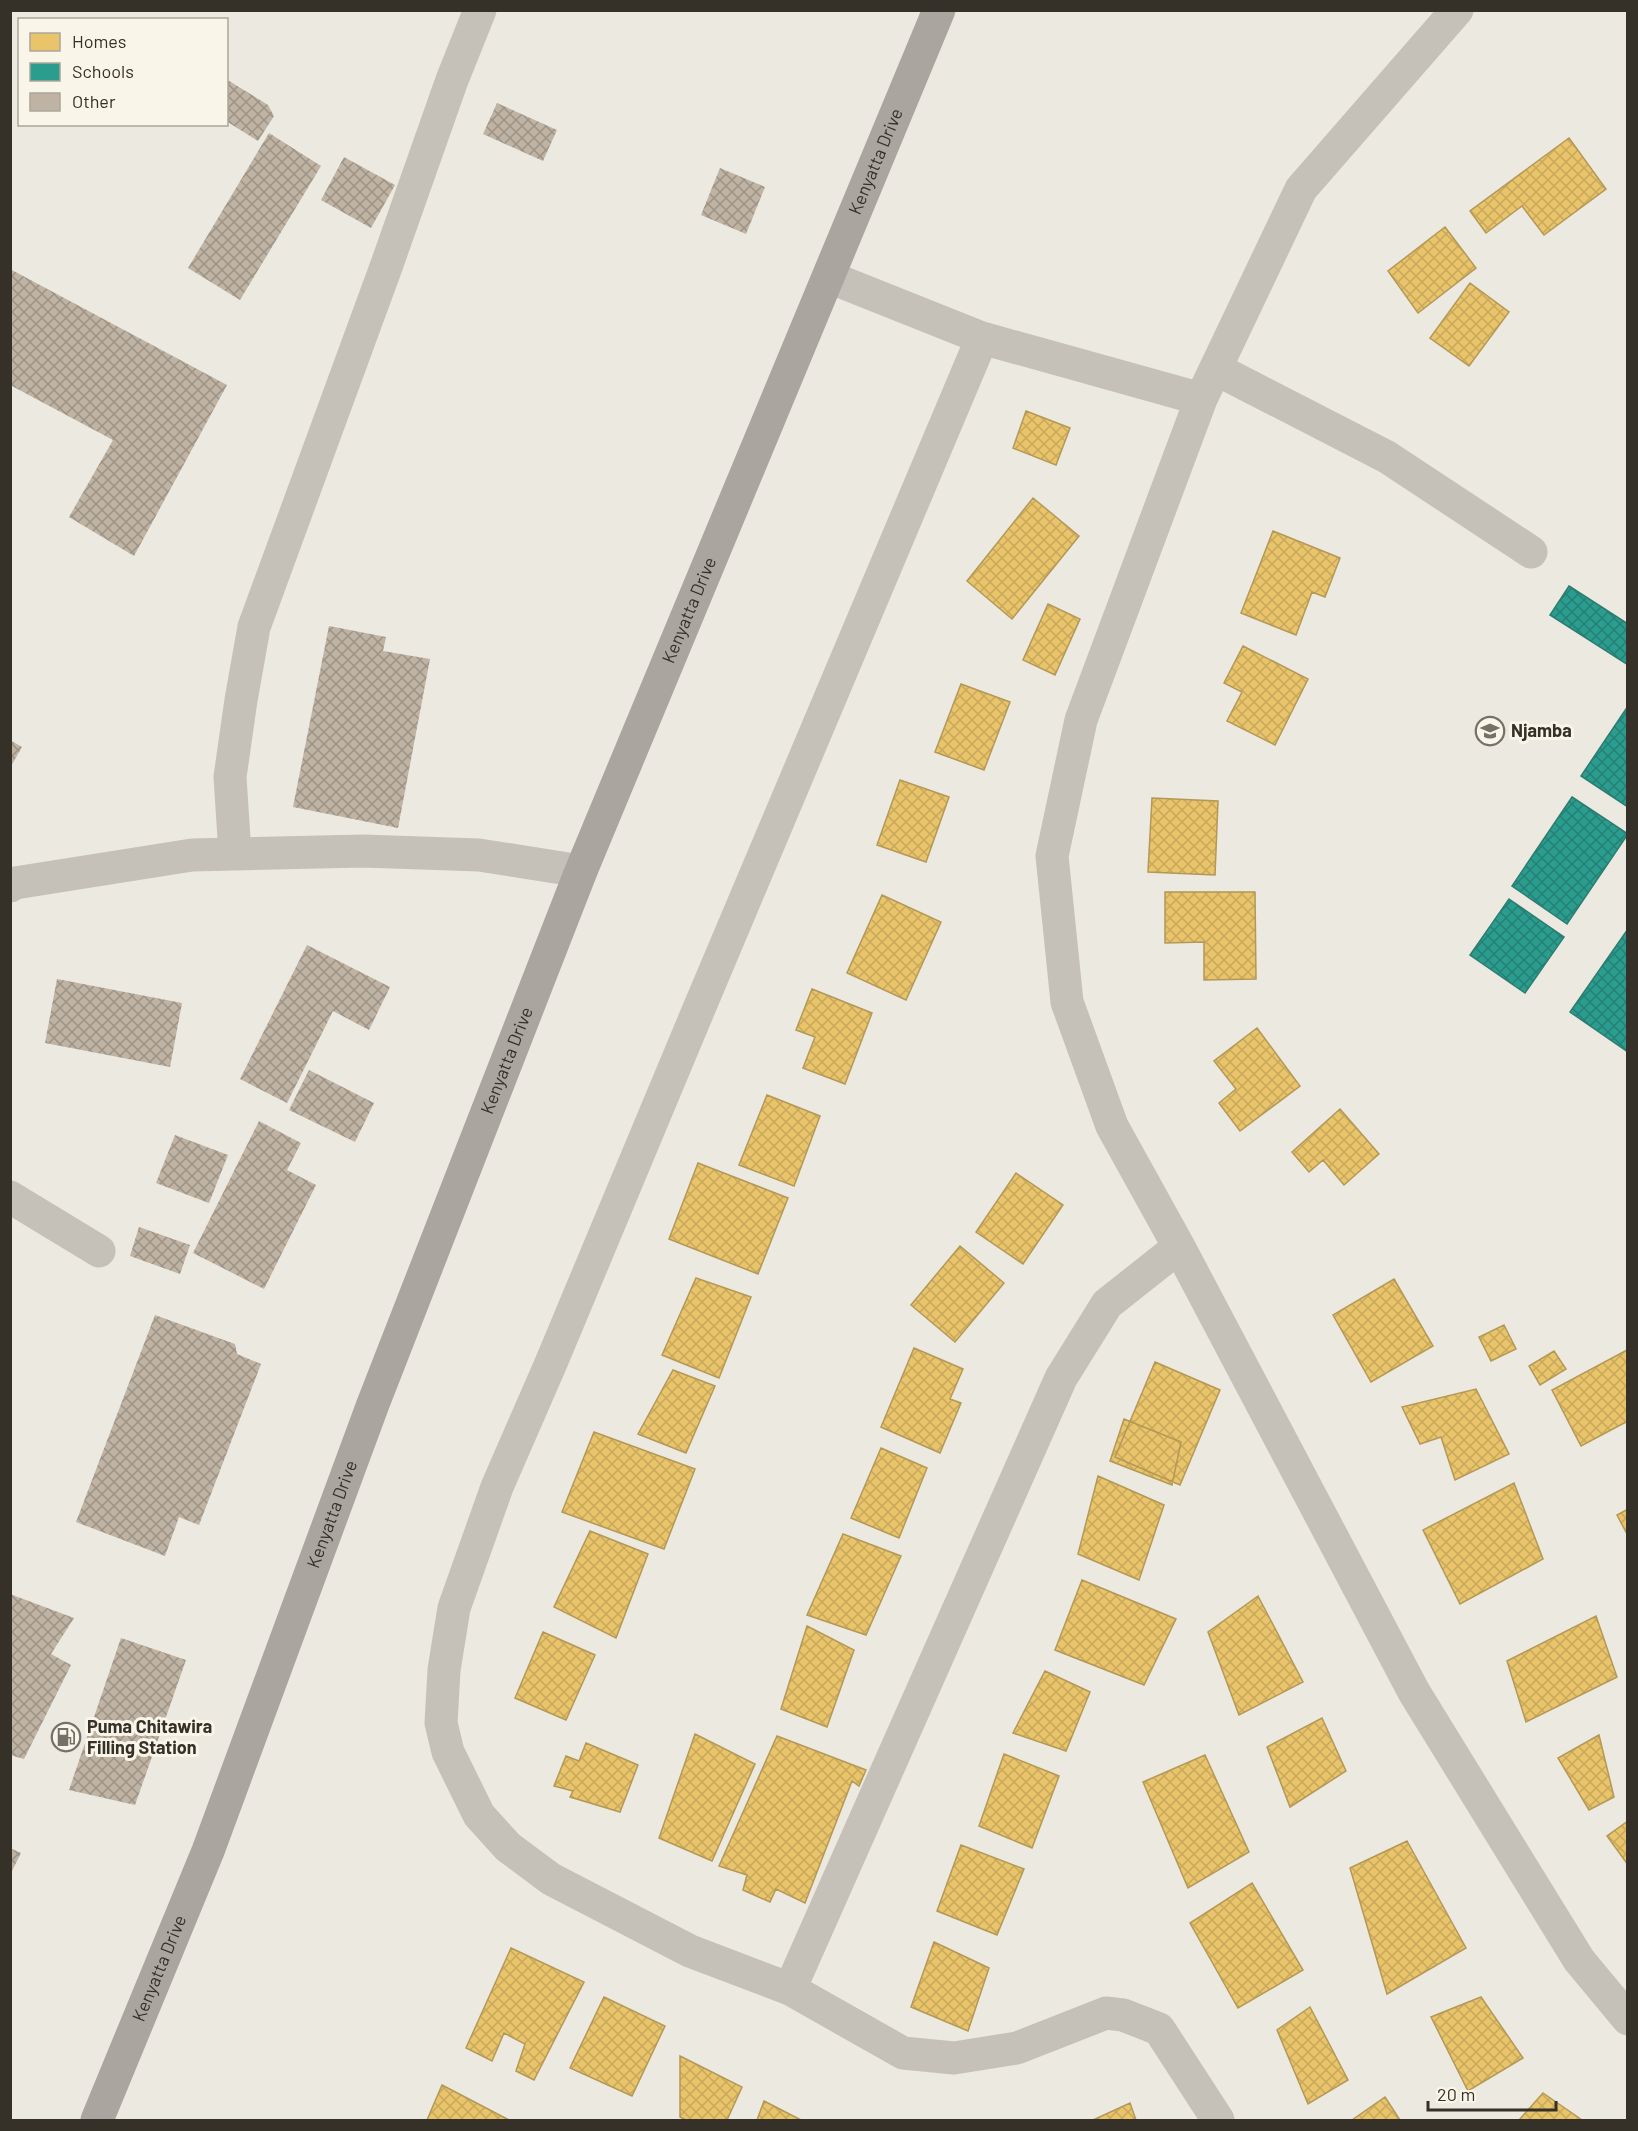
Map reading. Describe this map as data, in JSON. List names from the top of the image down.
{
  "streets": {
    "main road": ["Kenyatta Drive"]
  },
  "places": {
    "school or university": ["Njamba"],
    "fuel station": ["Puma Chitawira Filling Station"]
  },
  "legend": ["Homes", "Schools", "Other"],
  "scale_bar": "20 m"
}
